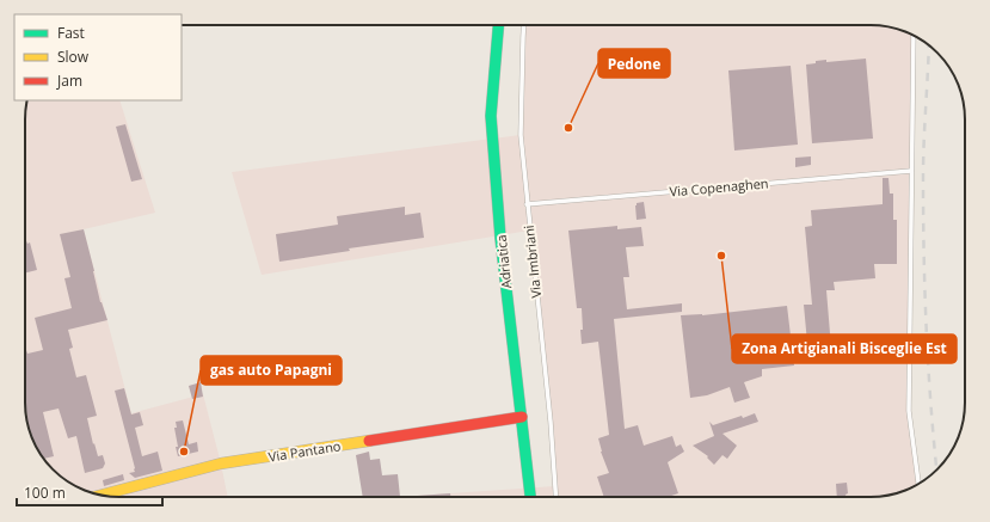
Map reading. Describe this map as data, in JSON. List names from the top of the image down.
{
  "streets": {
    "main road": ["Adriatica", "Via Pantano"],
    "lane": ["Via Copenaghen", "Via Imbriani"]
  },
  "crossings": [
    ["Via Copenaghen", "Via Imbriani"],
    ["Adriatica", "Via Pantano"]
  ],
  "places": ["Pedone", "Zona Artigianali Bisceglie Est", "gas auto Papagni"],
  "legend": ["Fast", "Slow", "Jam"],
  "scale_bar": "100 m"
}
